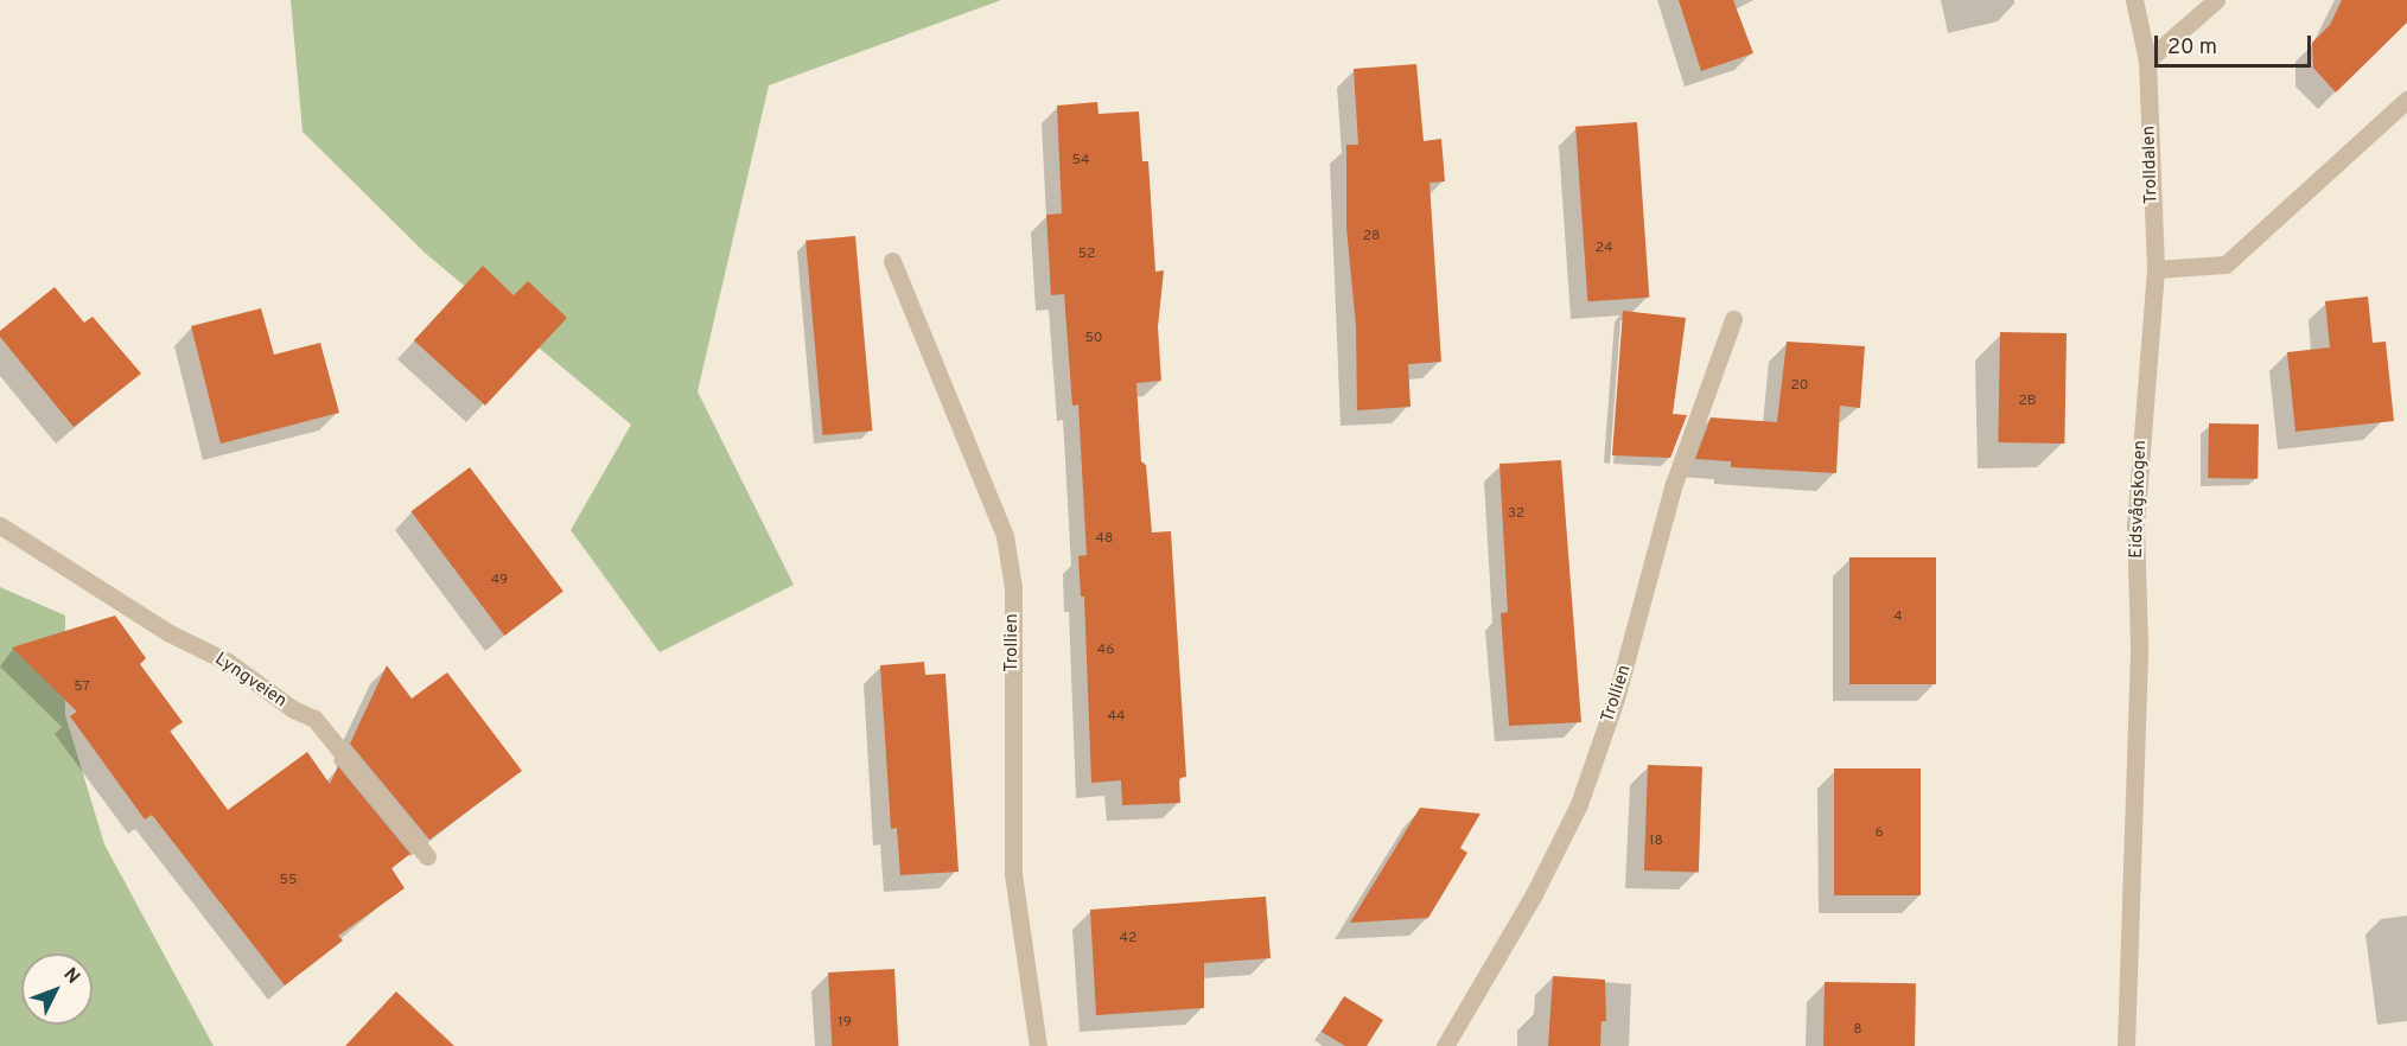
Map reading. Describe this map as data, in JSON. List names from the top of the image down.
{
  "streets": {
    "street": [
      "Trolldalen",
      "Eidsvågskogen",
      "Trollien",
      "Lyngveien"
    ]
  },
  "crossings": [
    ["Trolldalen", "Eidsvågskogen"]
  ],
  "house_numbers": [
    "54",
    "28",
    "24",
    "52",
    "50",
    "20",
    "2B",
    "32",
    "48",
    "49",
    "4",
    "46",
    "57",
    "44",
    "6",
    "18",
    "55",
    "42",
    "19",
    "8"
  ],
  "scale_bar": "20 m",
  "north": "top right"
}
